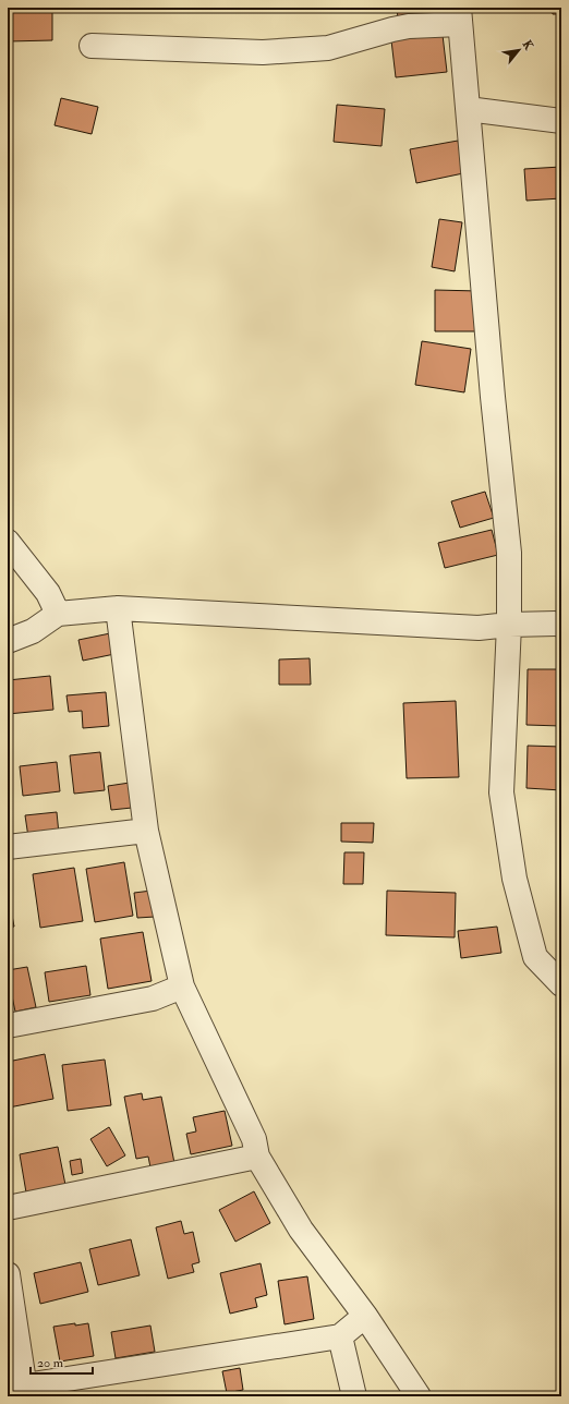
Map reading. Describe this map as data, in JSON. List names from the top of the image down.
{
  "scale_bar": "20 m",
  "north": "top right"
}
